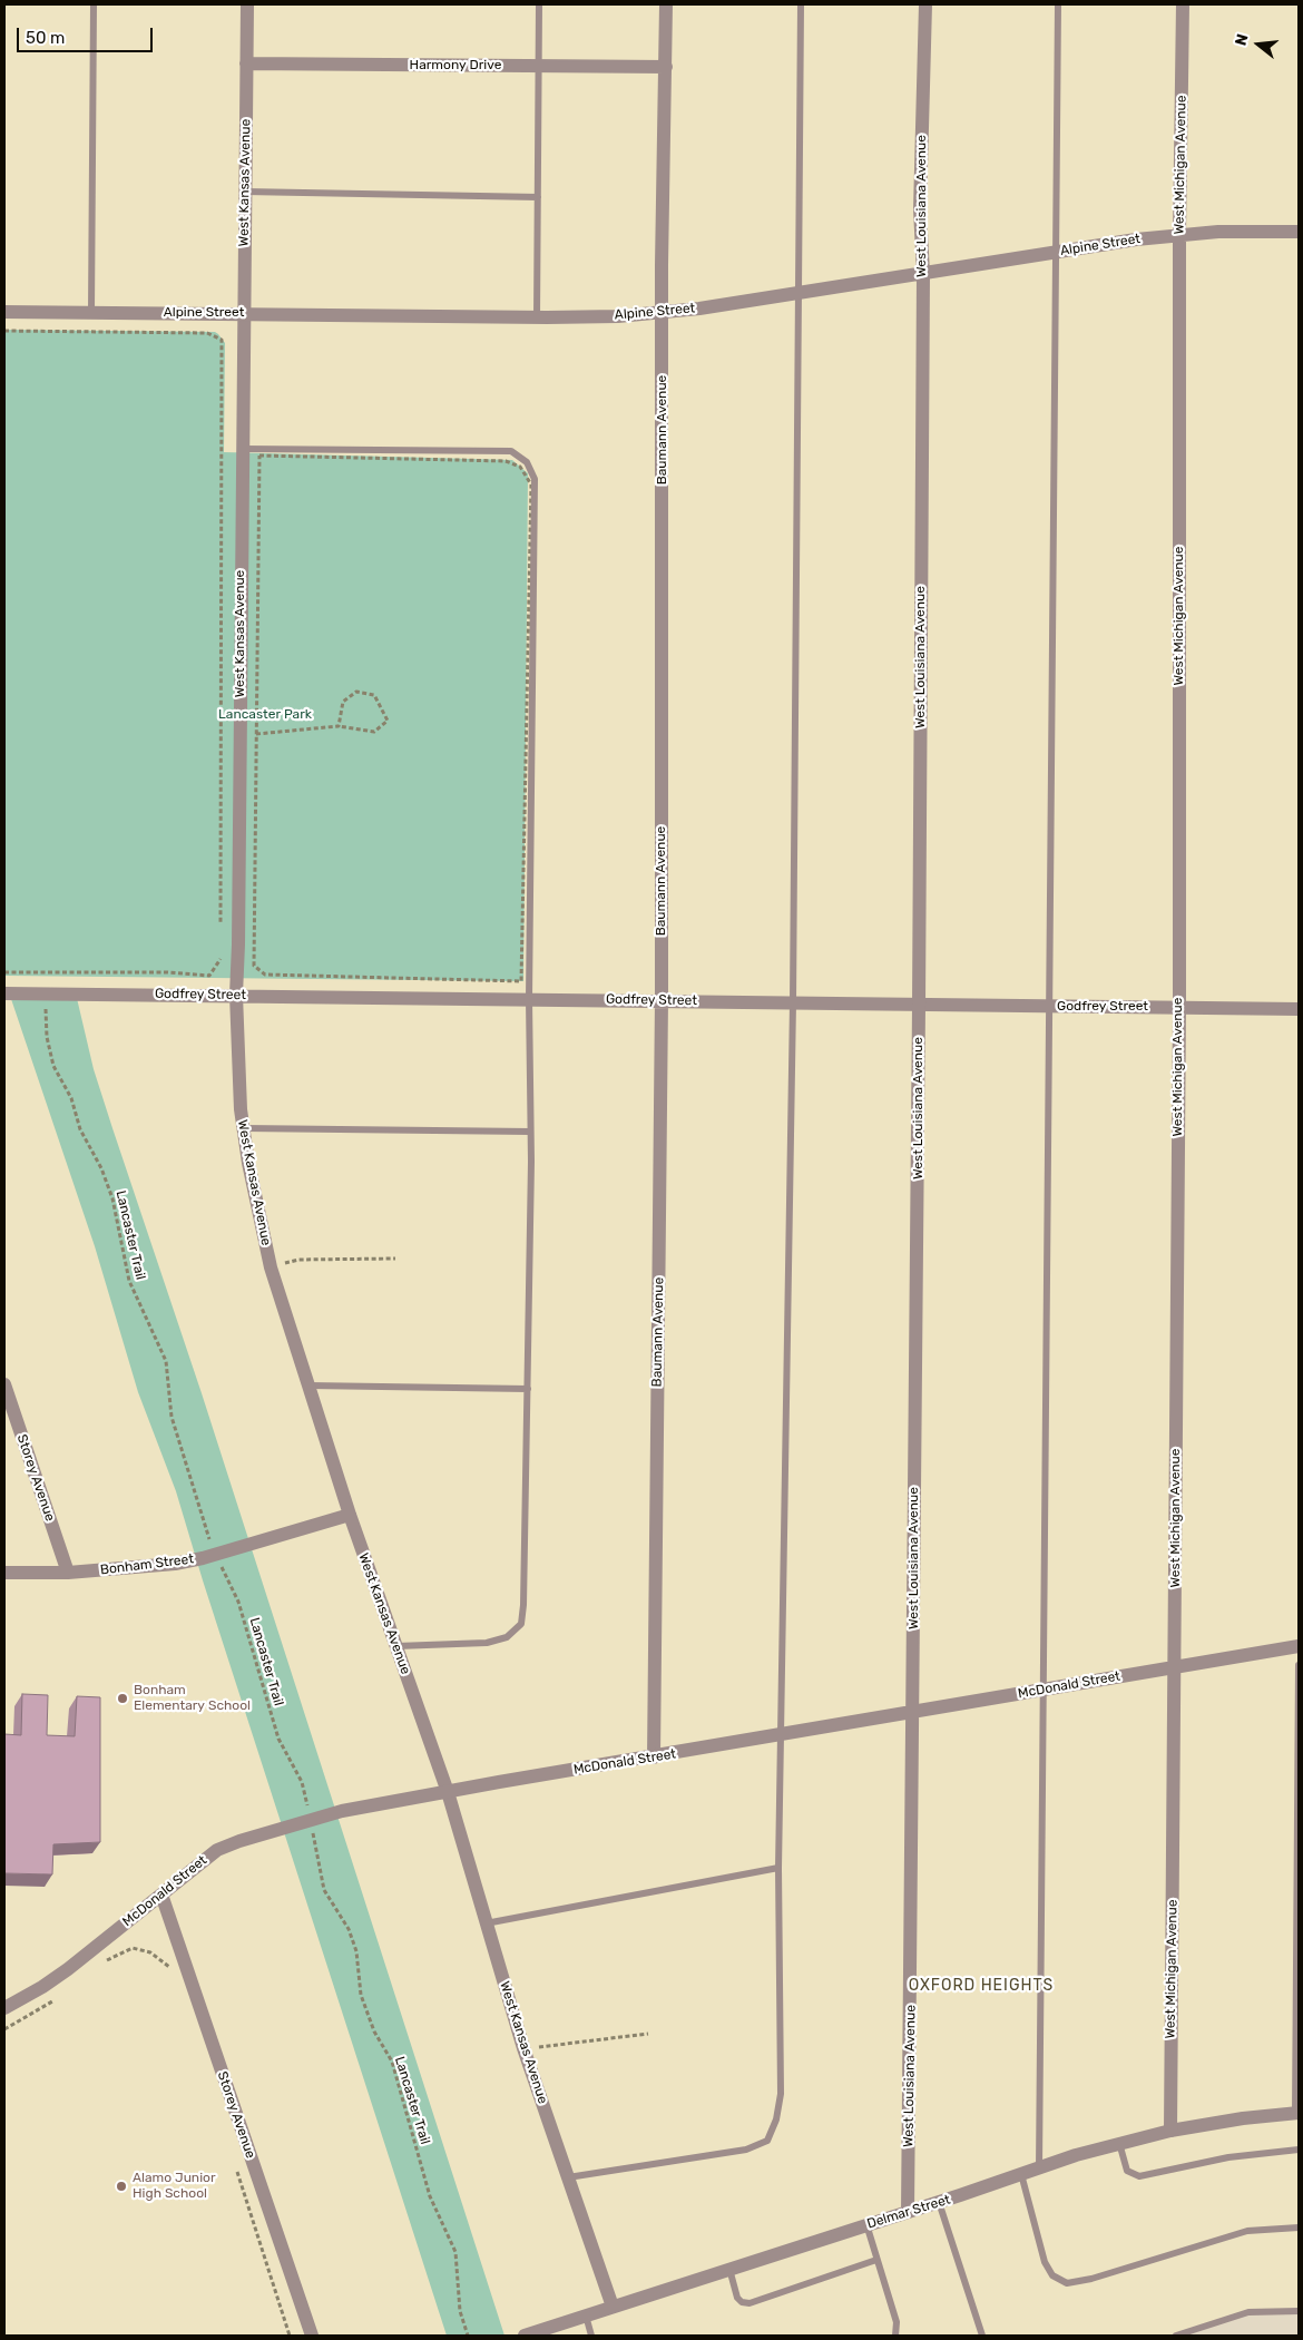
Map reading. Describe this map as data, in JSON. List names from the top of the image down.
{
  "streets": {
    "street": [
      "Harmony Drive",
      "West Michigan Avenue",
      "West Kansas Avenue",
      "West Louisiana Avenue",
      "Alpine Street",
      "Baumann Avenue",
      "Godfrey Street",
      "Storey Avenue",
      "Bonham Street",
      "McDonald Street",
      "Delmar Street"
    ],
    "path": ["Lancaster Trail"]
  },
  "crossings": [
    ["Harmony Drive", "West Kansas Avenue"],
    ["Harmony Drive", "Baumann Avenue"],
    ["West Michigan Avenue", "Alpine Street"],
    ["West Michigan Avenue", "Godfrey Street"],
    ["West Michigan Avenue", "McDonald Street"],
    ["West Michigan Avenue", "Delmar Street"],
    ["West Kansas Avenue", "Alpine Street"],
    ["West Kansas Avenue", "Godfrey Street"],
    ["West Kansas Avenue", "Bonham Street"],
    ["West Kansas Avenue", "McDonald Street"],
    ["West Kansas Avenue", "Delmar Street"],
    ["West Louisiana Avenue", "Alpine Street"],
    ["West Louisiana Avenue", "Godfrey Street"],
    ["West Louisiana Avenue", "McDonald Street"],
    ["West Louisiana Avenue", "Delmar Street"],
    ["Alpine Street", "Baumann Avenue"],
    ["Baumann Avenue", "Godfrey Street"],
    ["Baumann Avenue", "McDonald Street"],
    ["Godfrey Street", "Lancaster Trail"],
    ["Lancaster Trail", "Bonham Street"],
    ["Lancaster Trail", "McDonald Street"],
    ["Storey Avenue", "Bonham Street"],
    ["Storey Avenue", "McDonald Street"]
  ],
  "districts": ["OXFORD HEIGHTS"],
  "parks": ["Lancaster Park"],
  "places": ["Bonham Elementary School", "Alamo Junior High School"],
  "scale_bar": "50 m",
  "north": "left"
}
